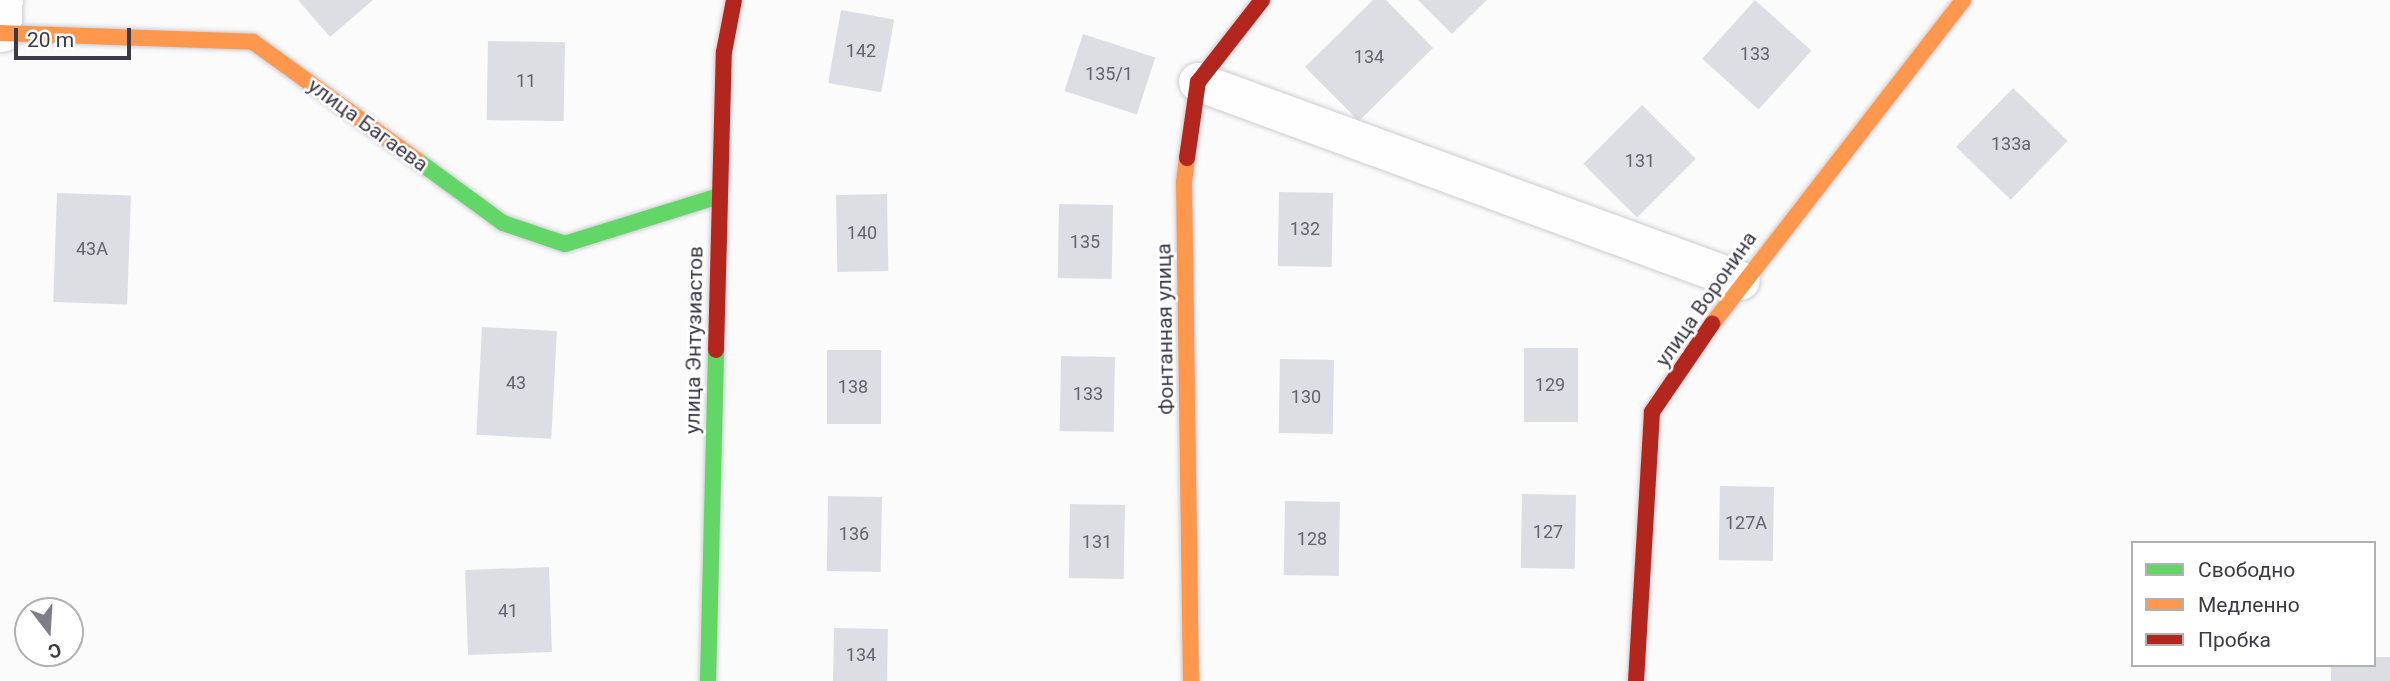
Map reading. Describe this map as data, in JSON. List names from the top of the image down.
{
  "streets": {
    "street": [
      "улица Багаева",
      "улица Воронина",
      "Фонтанная улица",
      "улица Энтузиастов"
    ]
  },
  "crossings": [
    ["улица Багаева", "улица Энтузиастов"]
  ],
  "house_numbers": [
    "142",
    "133",
    "134",
    "135/1",
    "11",
    "133а",
    "131",
    "132",
    "140",
    "135",
    "43А",
    "43",
    "129",
    "138",
    "133",
    "130",
    "127А",
    "127",
    "136",
    "128",
    "131",
    "41",
    "134"
  ],
  "legend": ["Свободно", "Медленно", "Пробка"],
  "scale_bar": "20 m",
  "north": "bottom"
}
